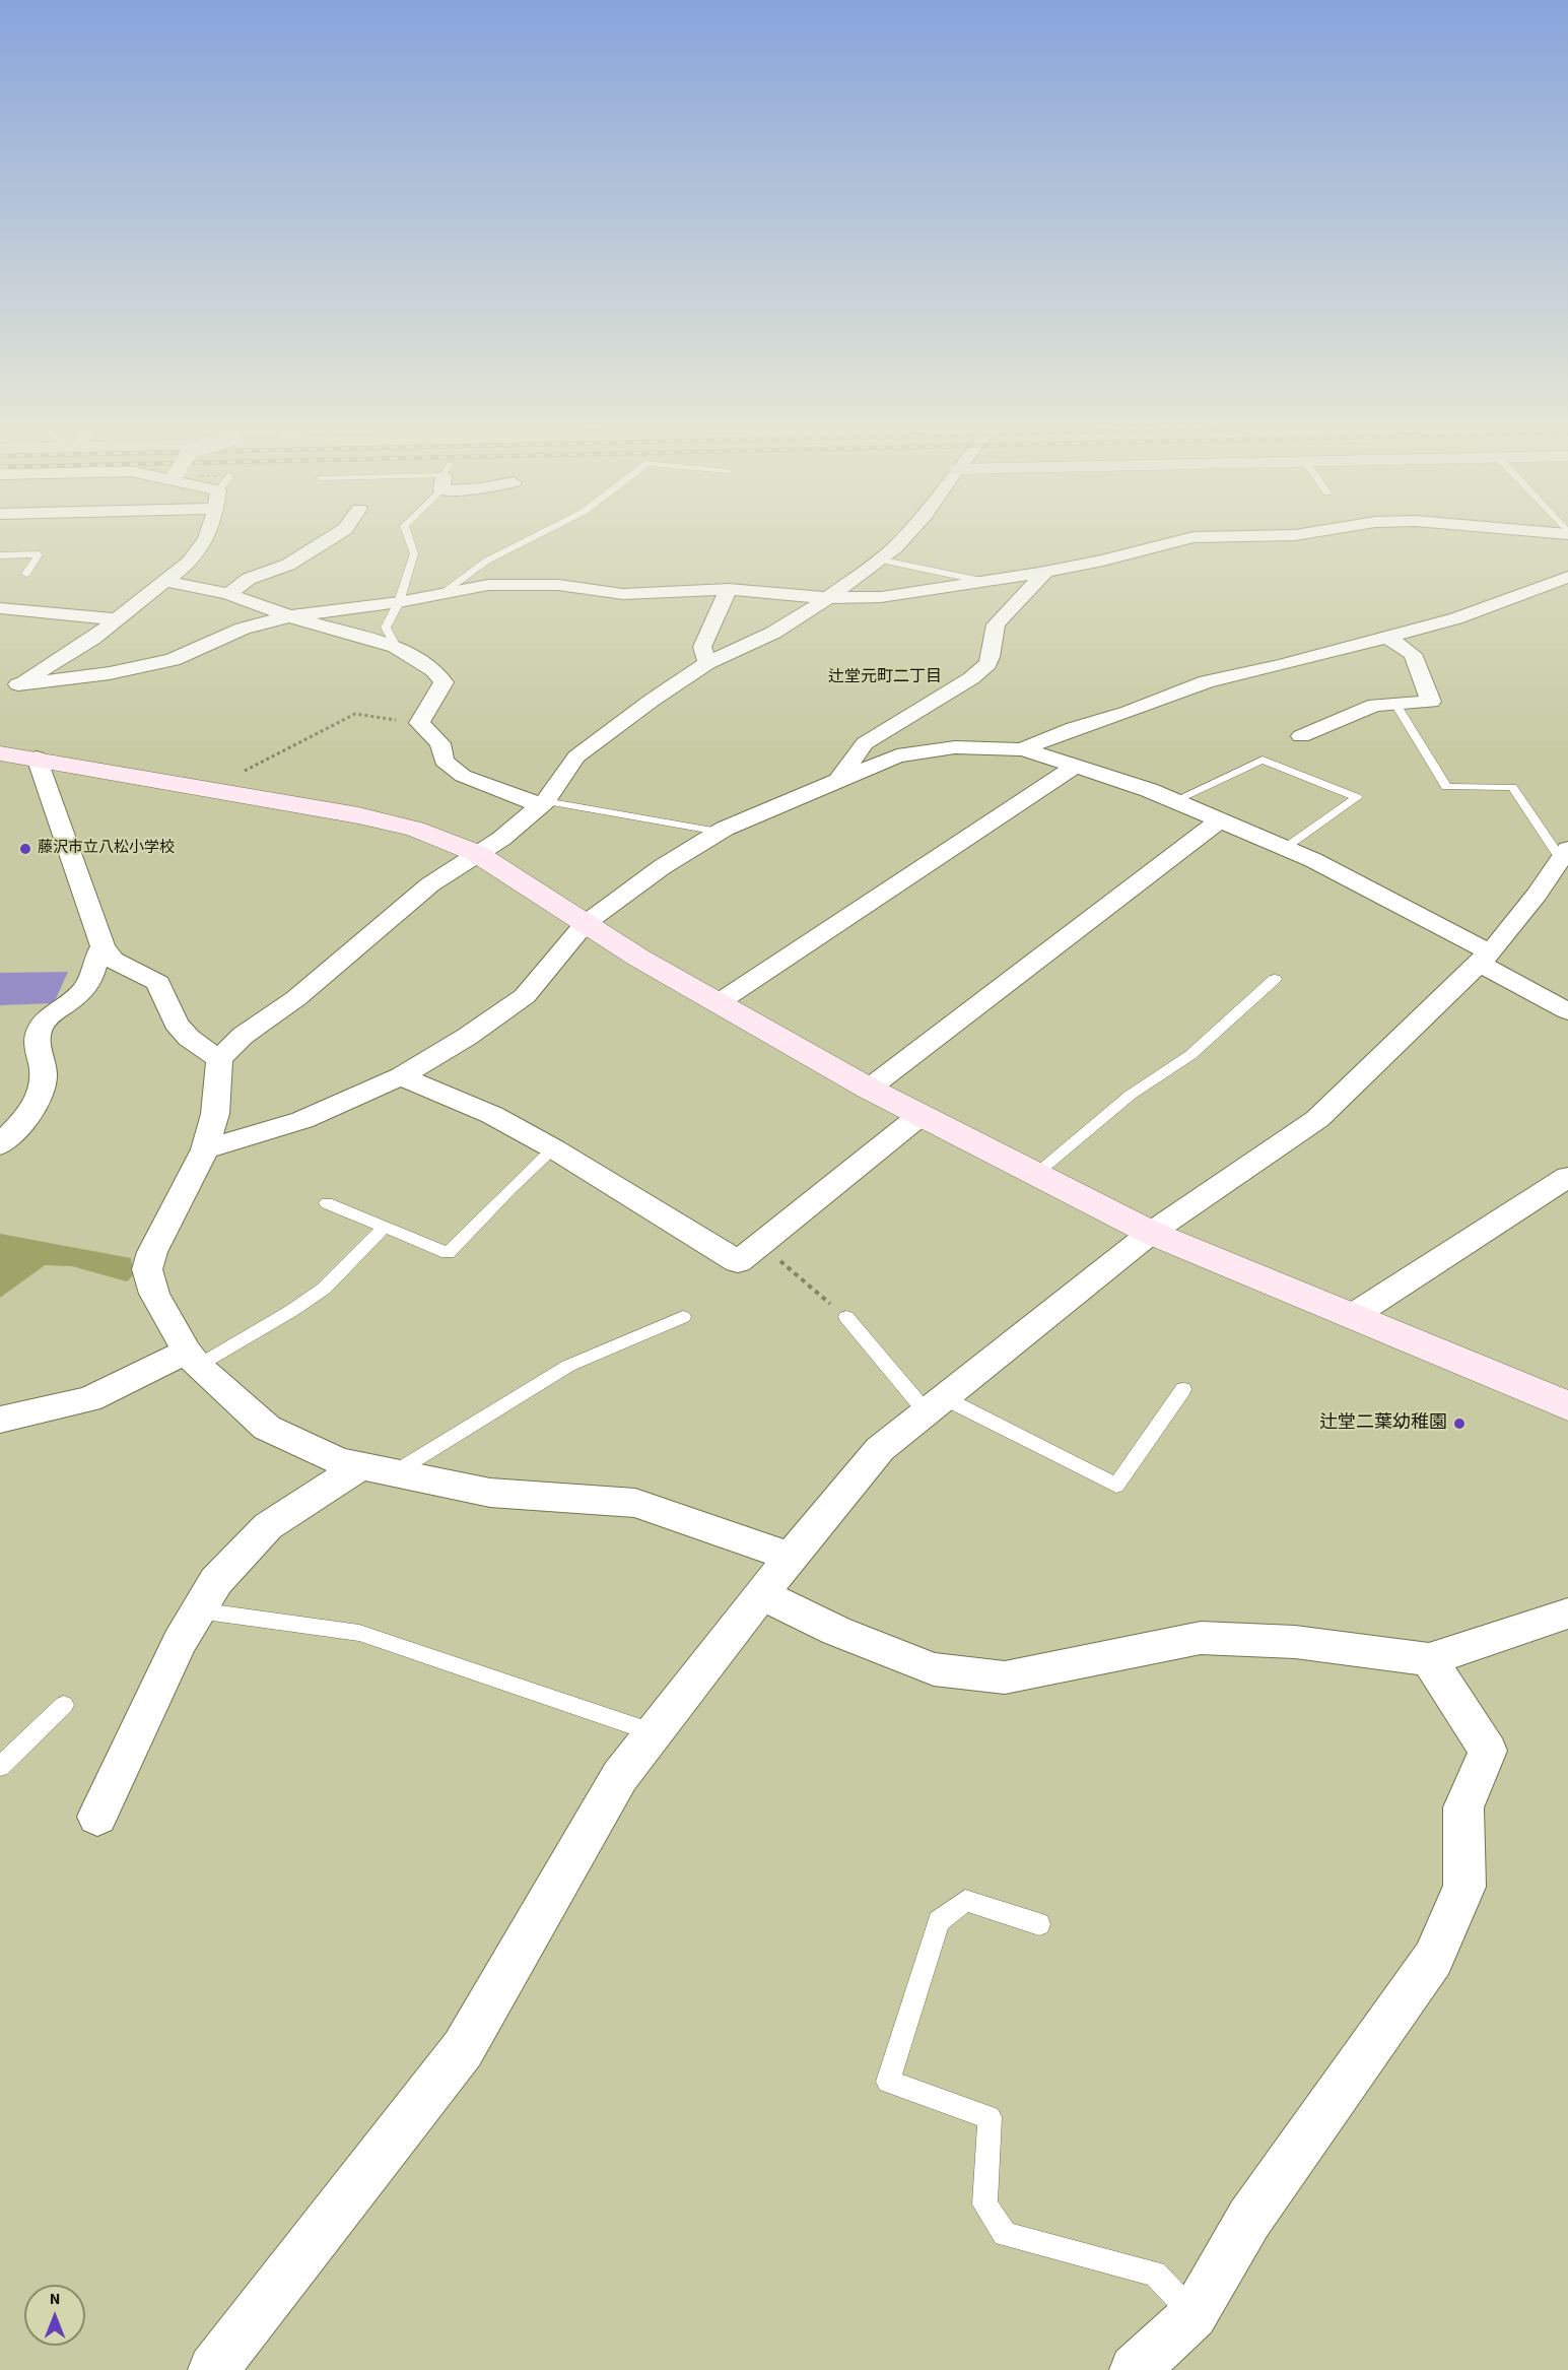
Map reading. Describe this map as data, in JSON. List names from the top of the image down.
{
  "districts": ["辻堂元町二丁目"],
  "places": ["藤沢市立八松小学校", "辻堂二葉幼稚園"],
  "north": "top"
}
